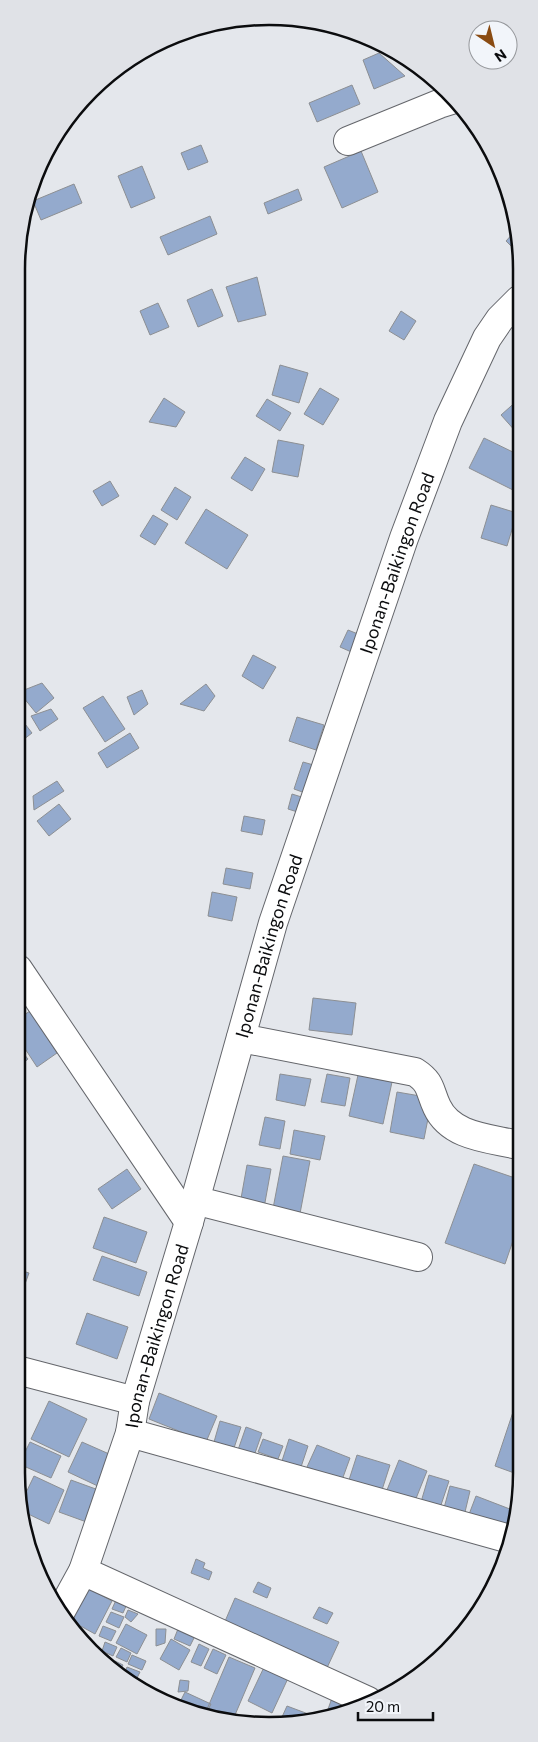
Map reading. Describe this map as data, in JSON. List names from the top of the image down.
{
  "streets": {
    "street": ["Iponan-Baikingon Road"]
  },
  "scale_bar": "20 m",
  "north": "bottom right"
}
